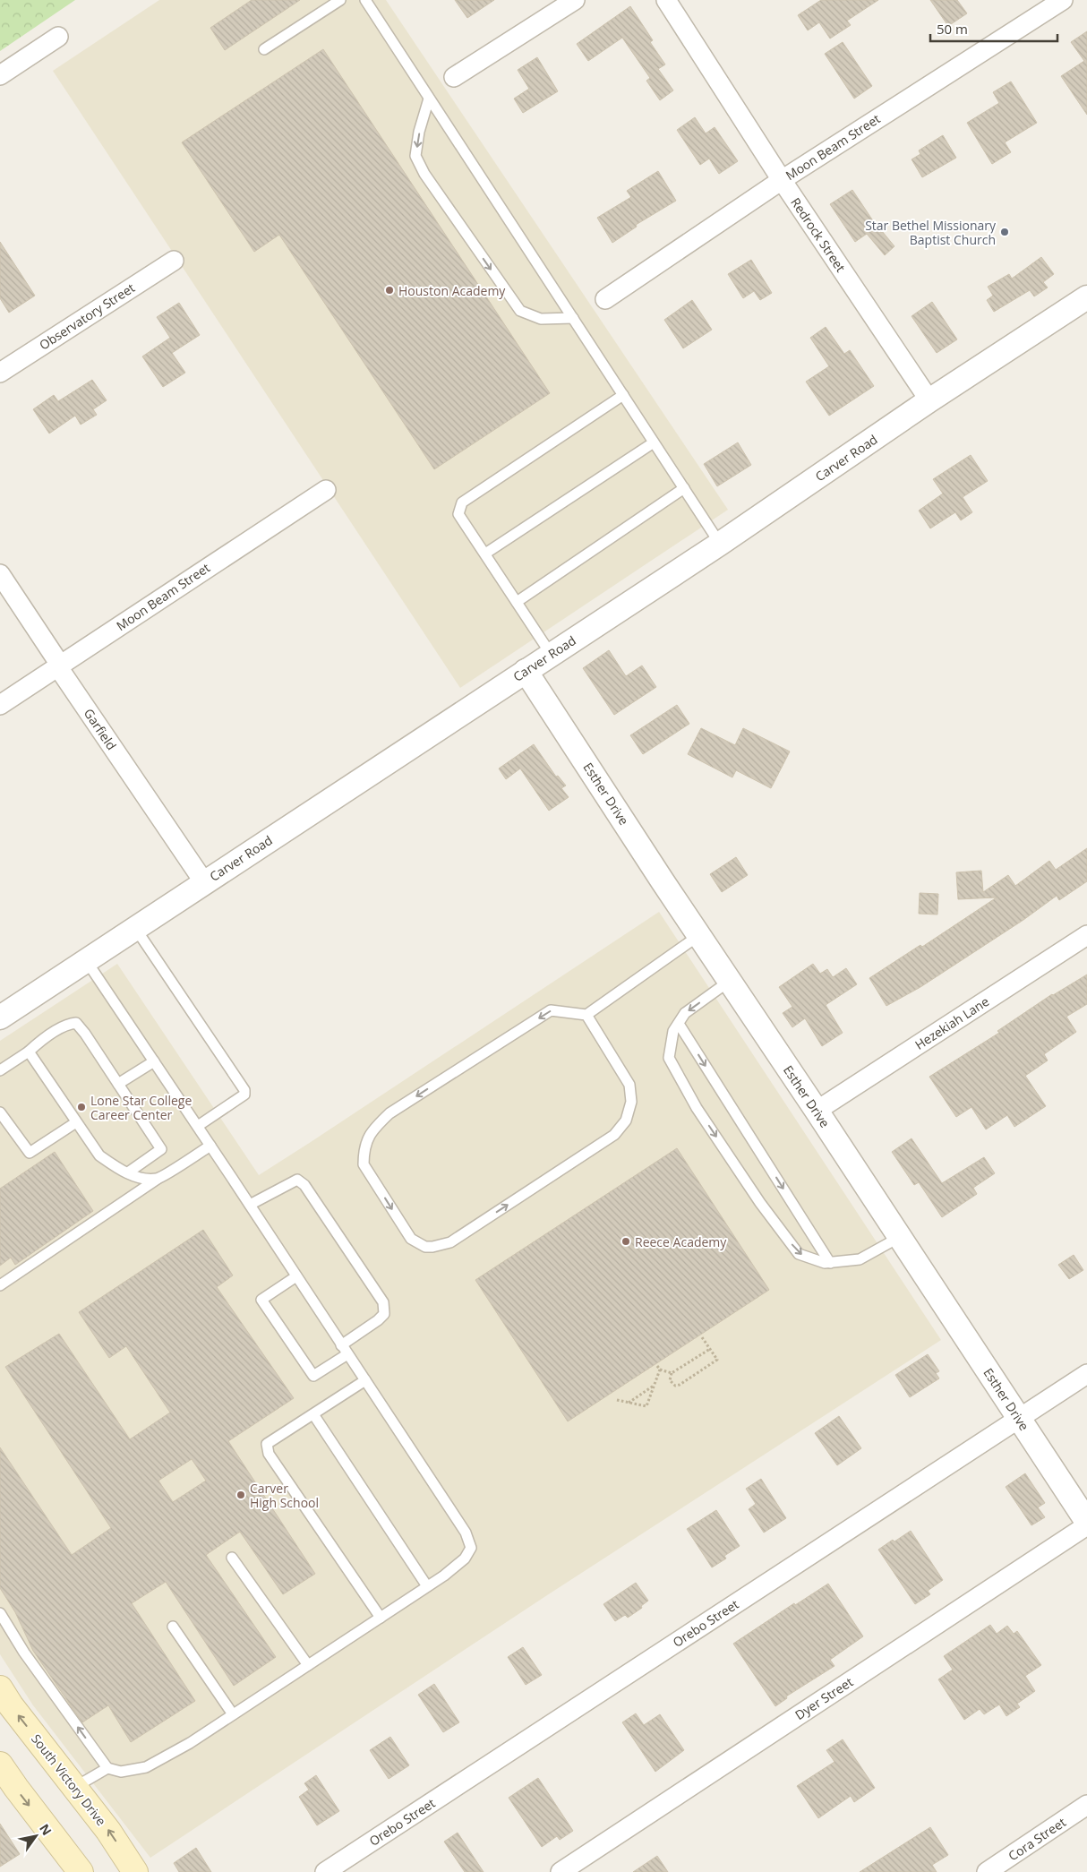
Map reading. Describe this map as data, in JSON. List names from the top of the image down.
{
  "streets": {
    "main road": ["South Victory Drive"],
    "street": [
      "Moon Beam Street",
      "Redrock Street",
      "Observatory Street",
      "Carver Road",
      "Garfield",
      "Esther Drive",
      "Hezekiah Lane",
      "Orebo Street",
      "Dyer Street",
      "Cora Street"
    ]
  },
  "crossings": [
    ["Moon Beam Street", "Redrock Street"],
    ["Moon Beam Street", "Garfield"],
    ["Redrock Street", "Carver Road"],
    ["Carver Road", "Garfield"],
    ["Carver Road", "Esther Drive"],
    ["Esther Drive", "Hezekiah Lane"],
    ["Esther Drive", "Orebo Street"],
    ["Esther Drive", "Dyer Street"]
  ],
  "places": [
    "Star Bethel Missionary Baptist Church",
    "Houston Academy",
    "Lone Star College Career Center",
    "Reece Academy",
    "Carver High School"
  ],
  "scale_bar": "50 m",
  "north": "top right"
}
